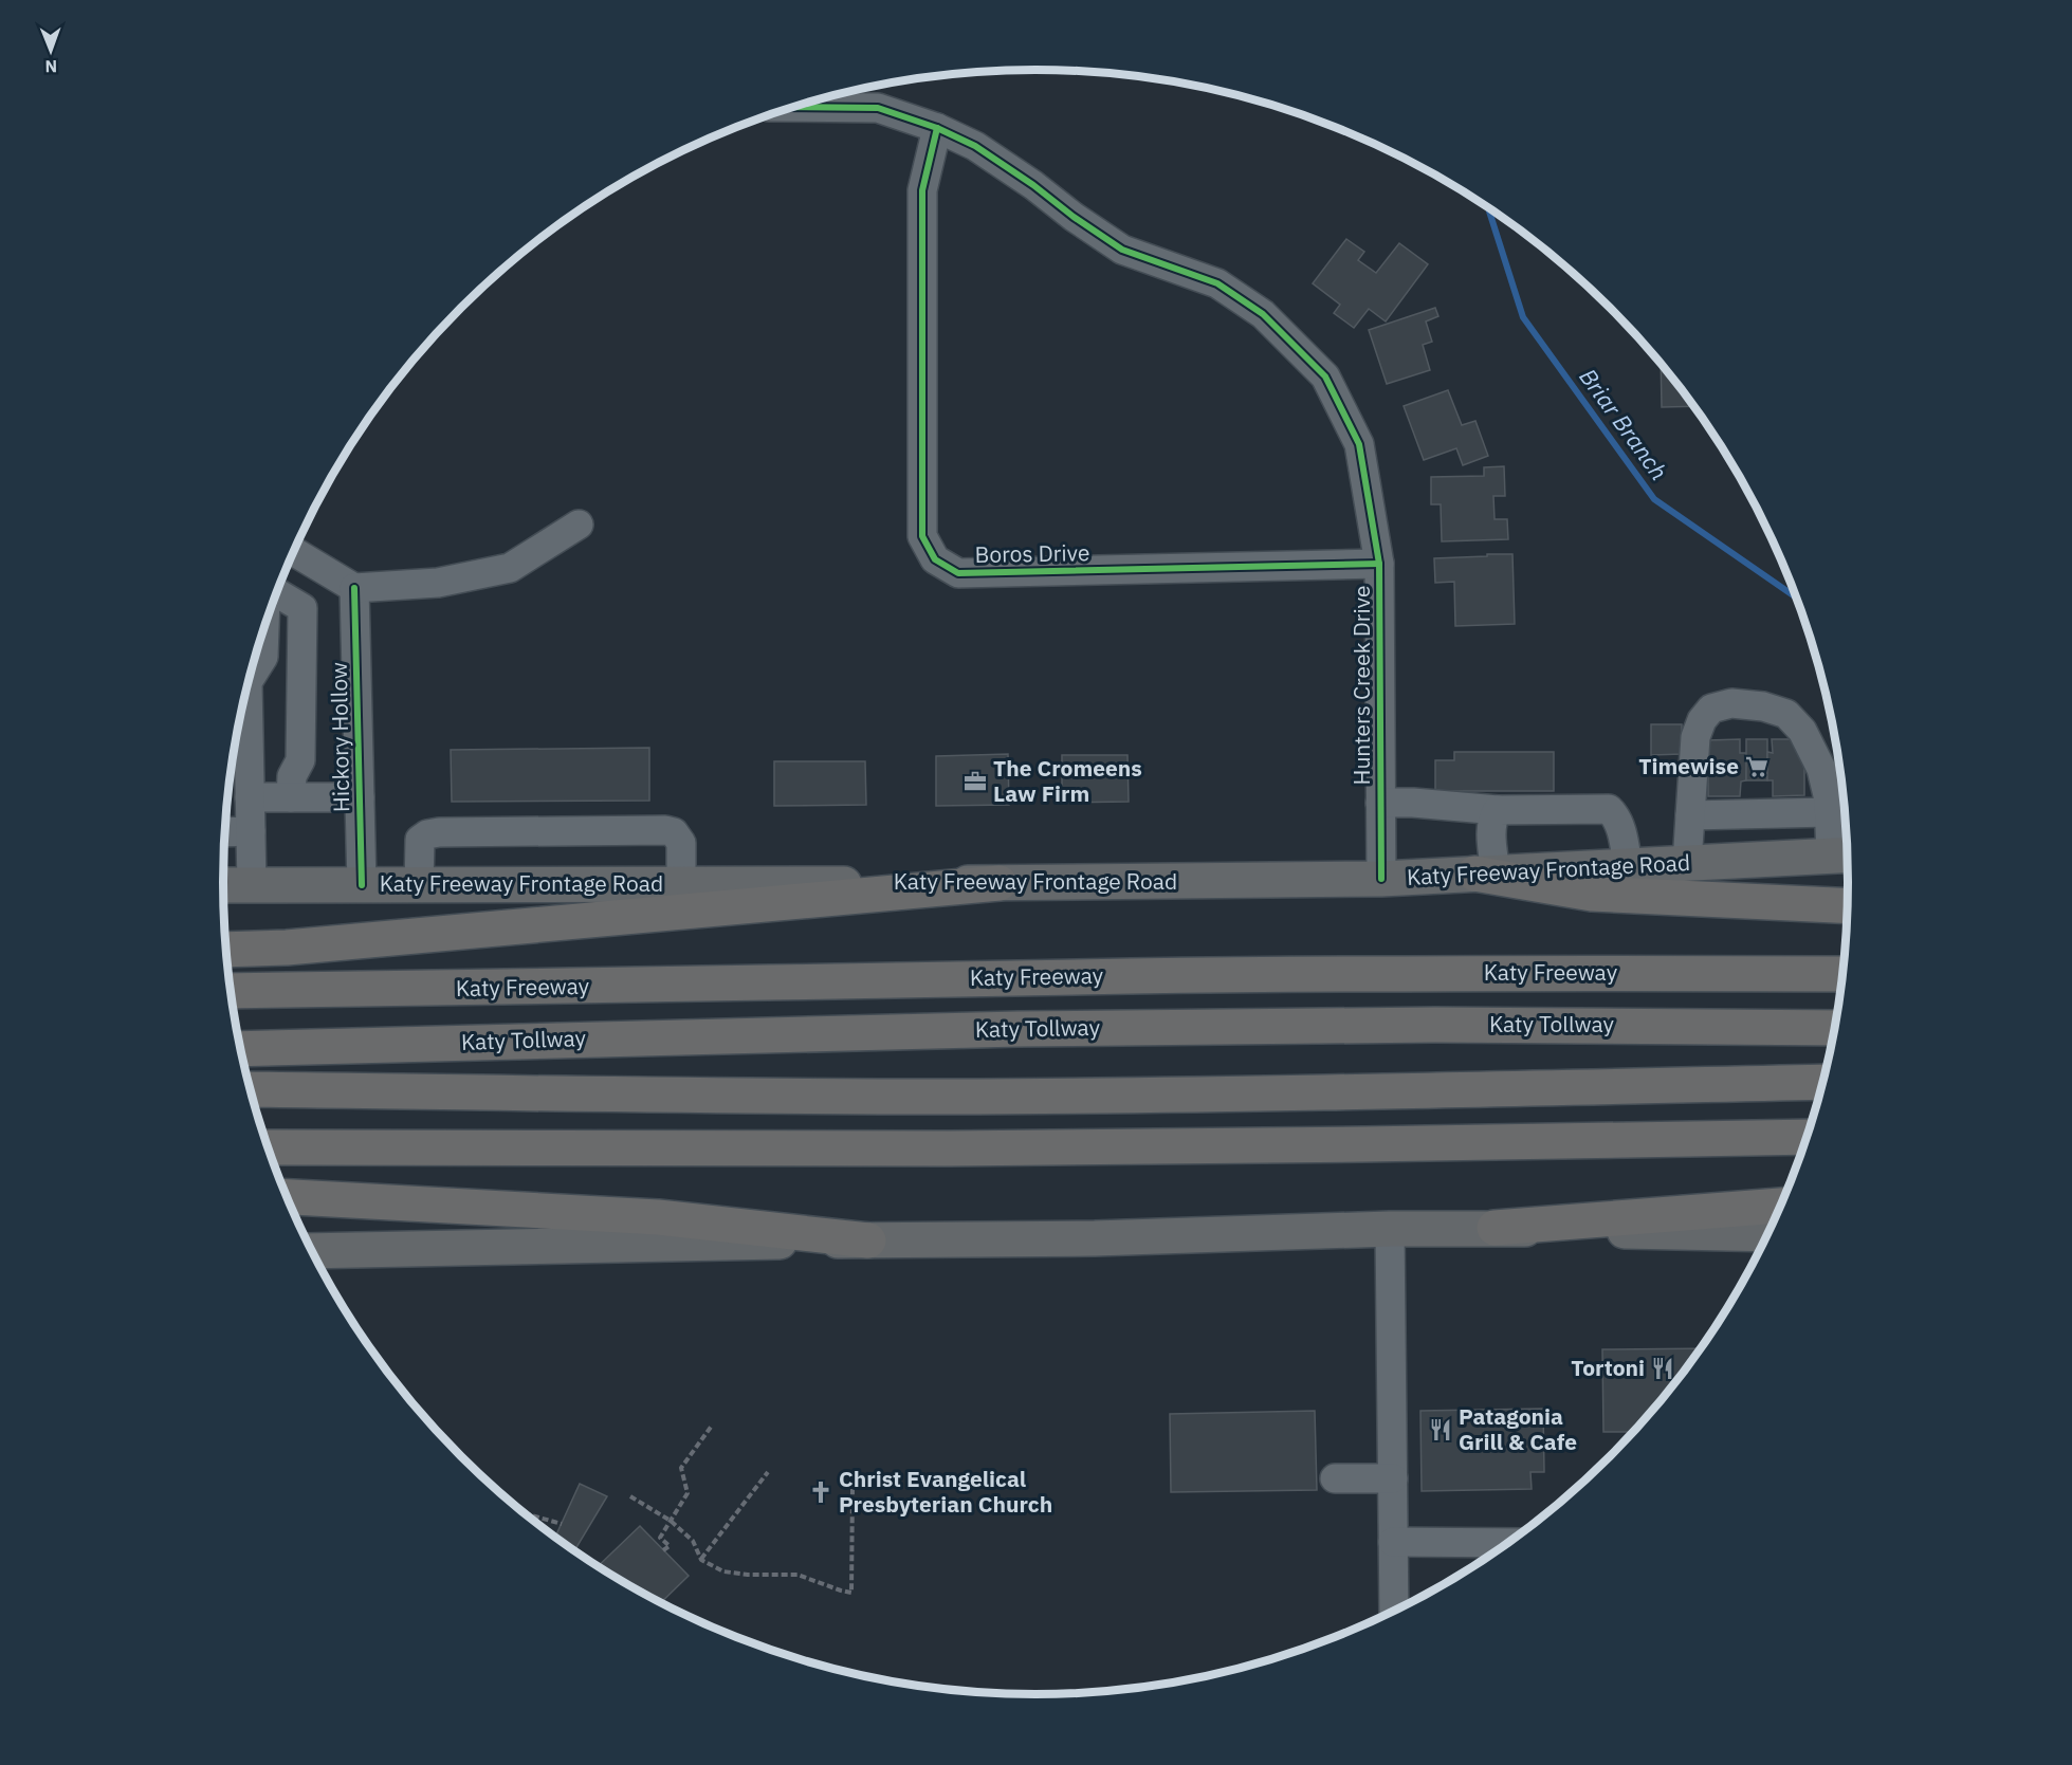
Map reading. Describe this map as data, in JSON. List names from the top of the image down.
{
  "streets": {
    "highway": ["Katy Freeway", "Katy Tollway"],
    "main road": ["Katy Freeway Frontage Road"],
    "street": ["Boros Drive", "Hunters Creek Drive", "Hickory Hollow"]
  },
  "crossings": [
    ["Boros Drive", "Hunters Creek Drive"],
    ["Hunters Creek Drive", "Katy Freeway Frontage Road"],
    ["Hickory Hollow", "Katy Freeway Frontage Road"]
  ],
  "water": ["Briar Branch"],
  "places": {
    "supermarket": ["Timewise"],
    "office": ["The Cromeens Law Firm"],
    "restaurant": ["Tortoni", "Patagonia Grill & Cafe"],
    "church": ["Christ Evangelical Presbyterian Church"]
  },
  "north": "bottom"
}
